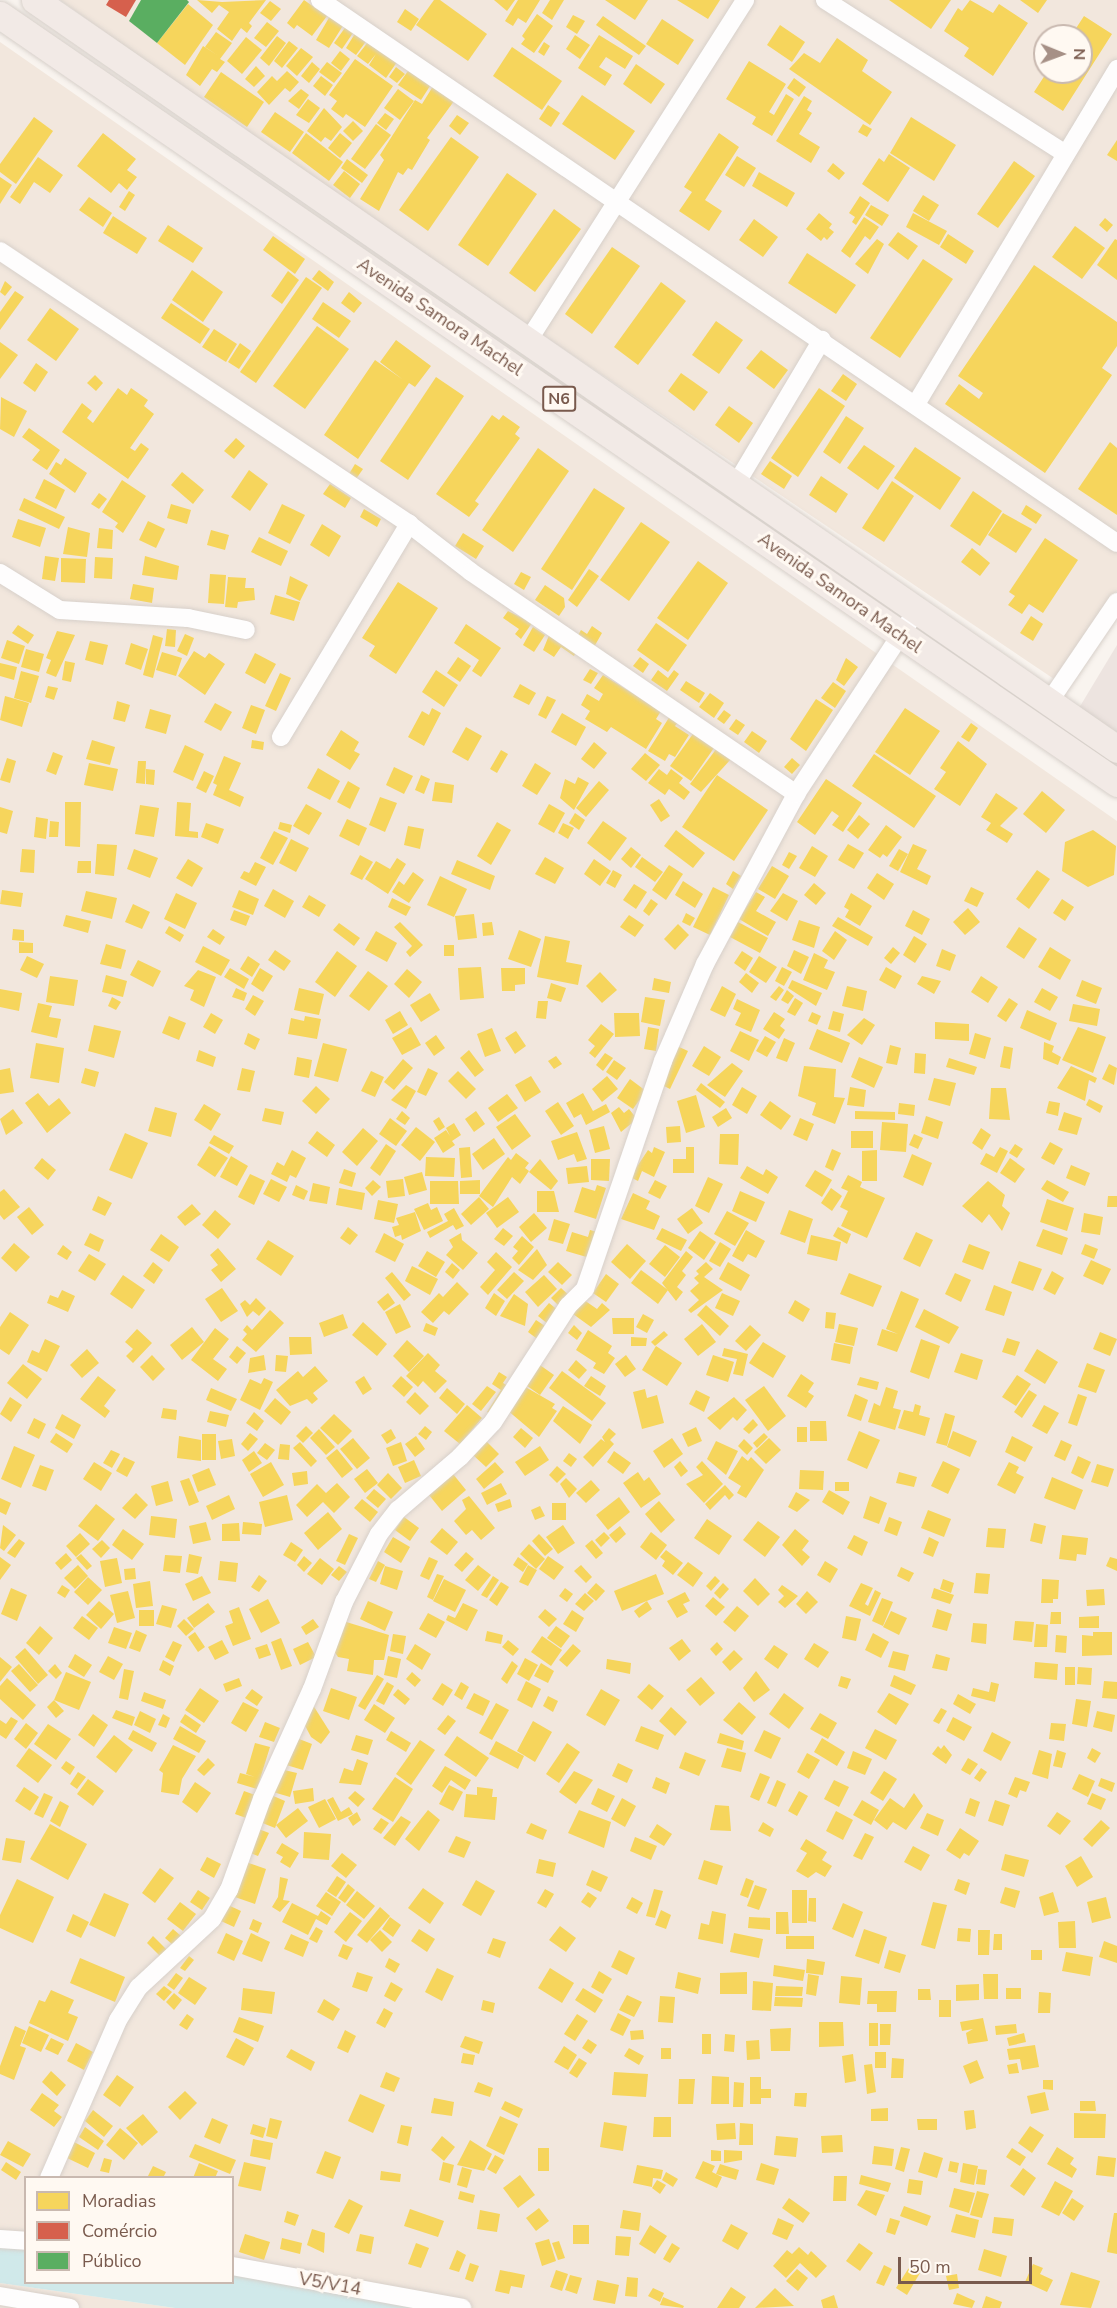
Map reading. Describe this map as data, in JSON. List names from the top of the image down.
{
  "streets": {
    "highway": ["Avenida Samora Machel", "N6"],
    "street": ["V5/V14"]
  },
  "legend": ["Moradias", "Comércio", "Público"],
  "scale_bar": "50 m",
  "north": "right"
}
